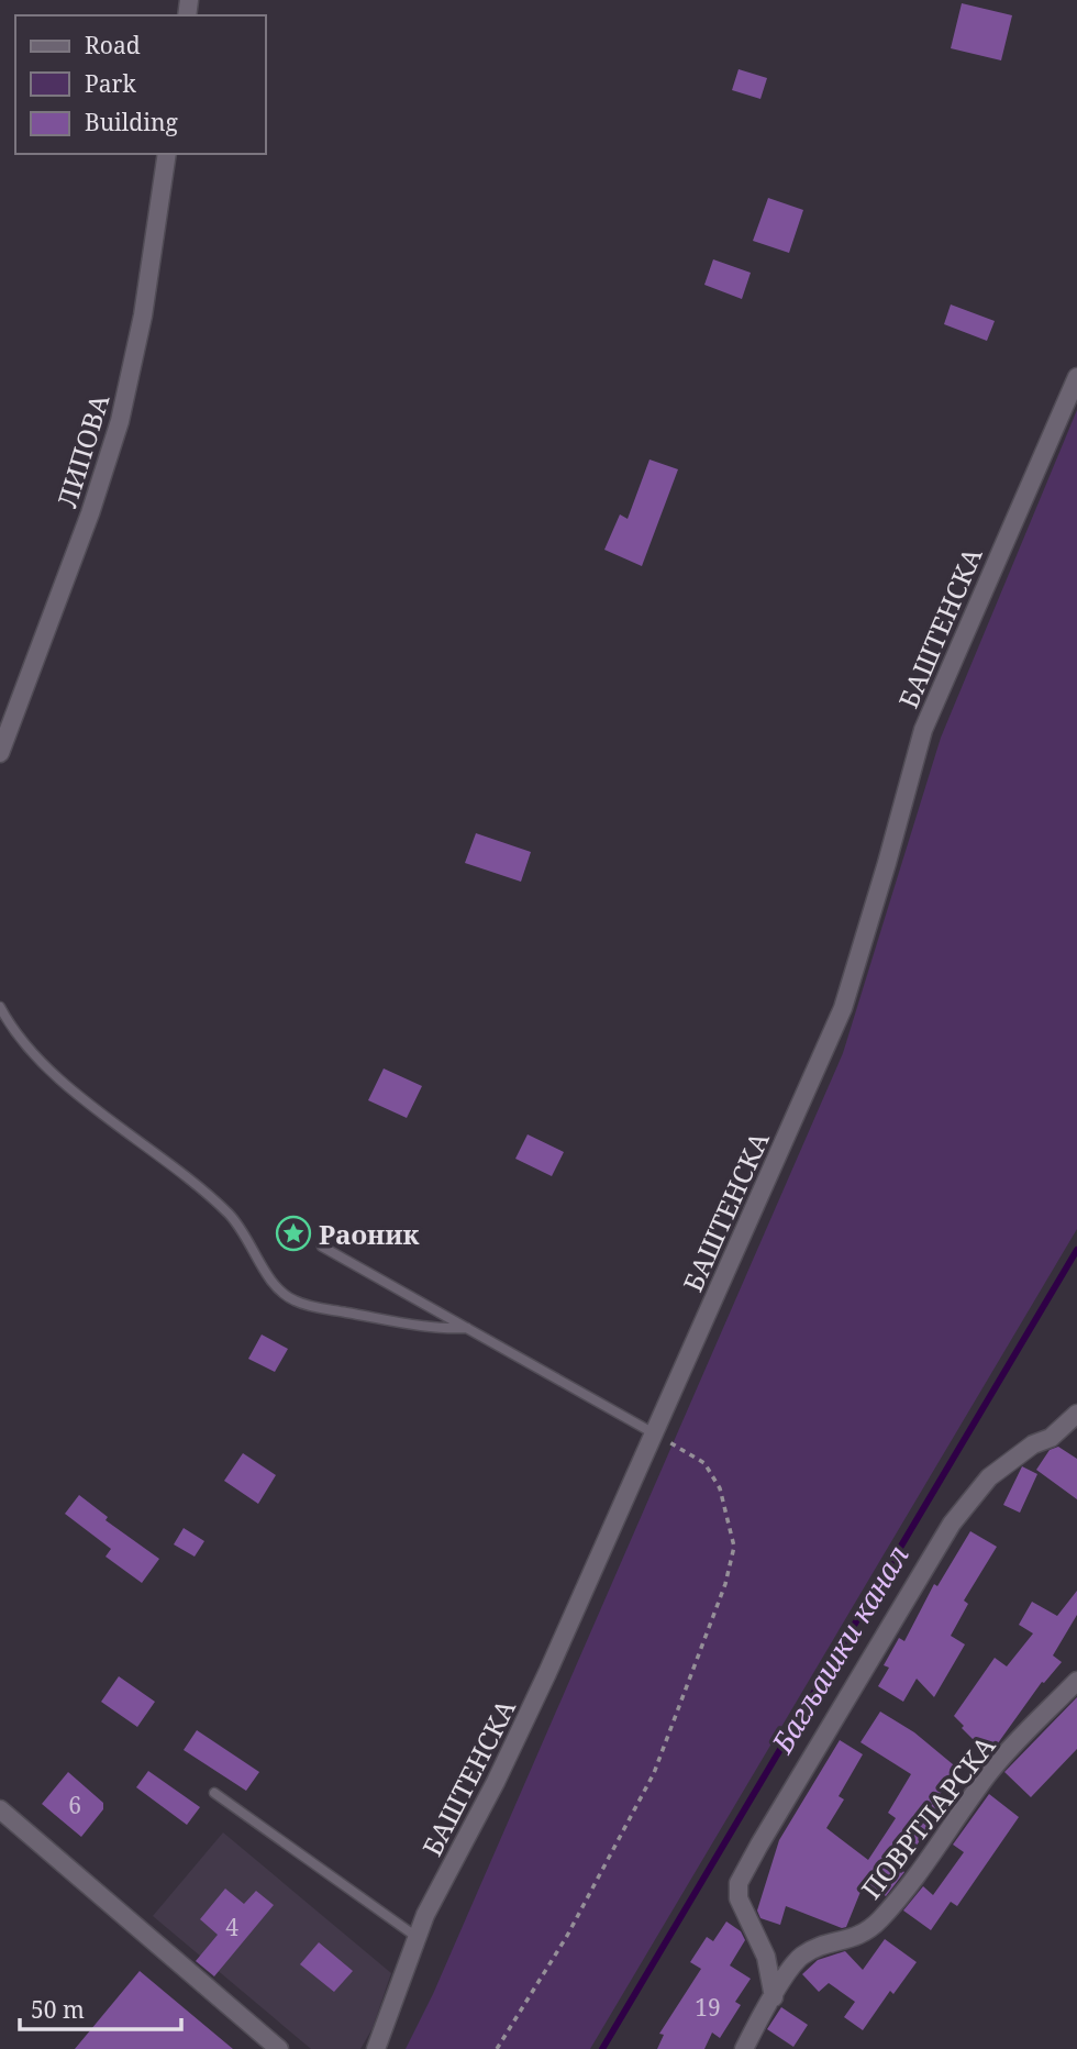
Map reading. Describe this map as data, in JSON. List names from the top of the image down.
{
  "streets": {
    "street": ["ЛИПОВА", "БАШТЕНСКА", "ПОВРТЛАРСКА"]
  },
  "water": ["Багљашки канал"],
  "places": {
    "place": ["Раоник"]
  },
  "house_numbers": ["6", "4", "19"],
  "legend": ["Road", "Park", "Building"],
  "scale_bar": "50 m"
}
